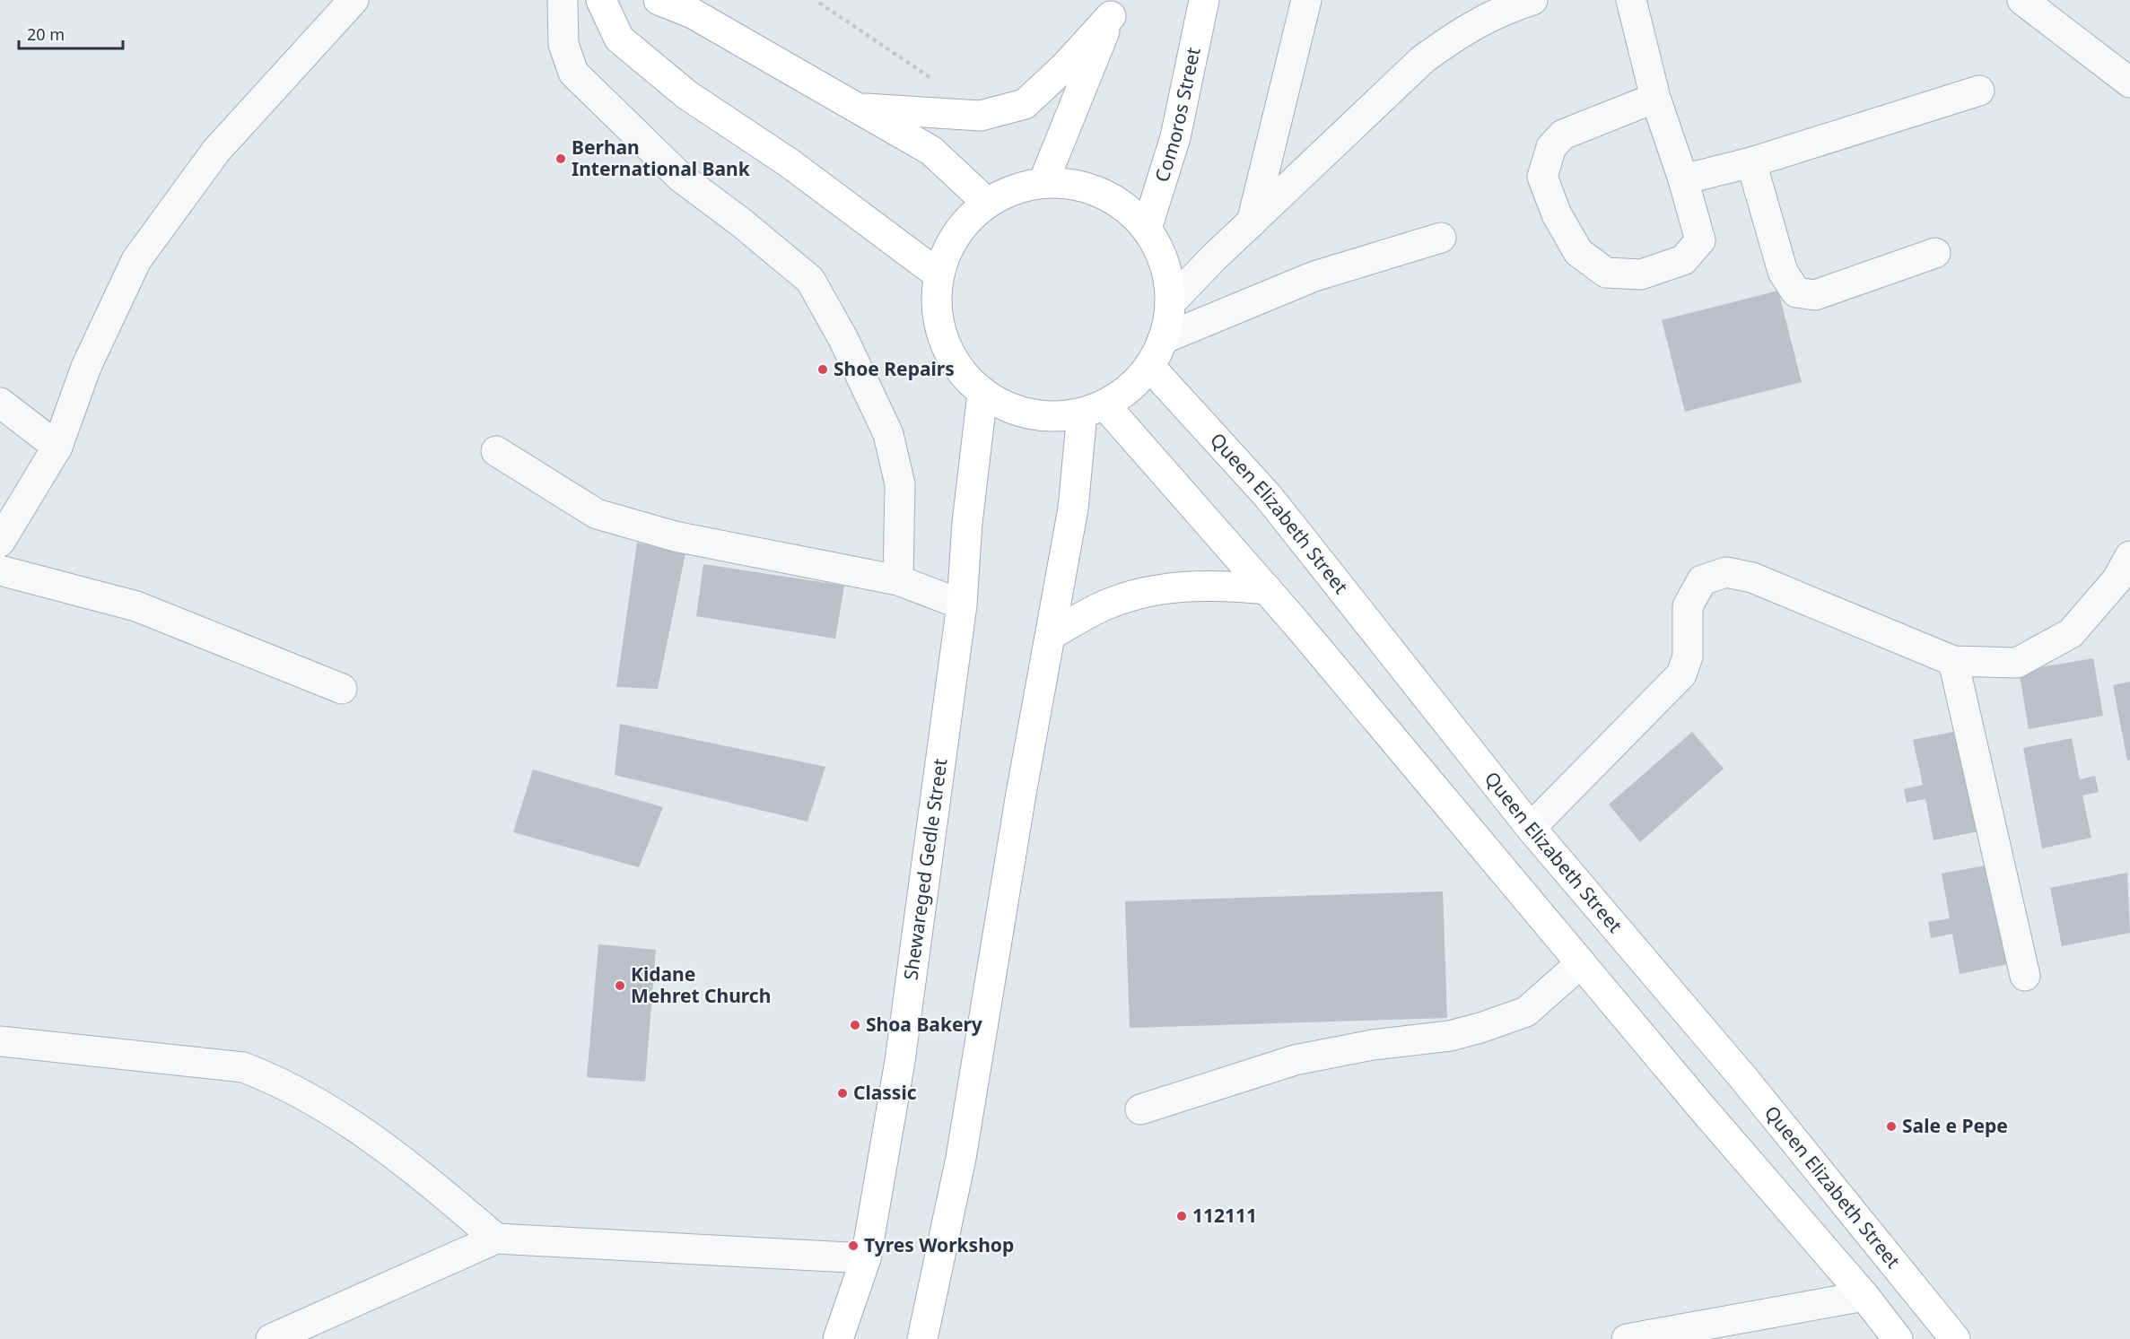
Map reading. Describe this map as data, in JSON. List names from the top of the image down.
{
  "streets": {
    "main road": ["Comoros Street", "Queen Elizabeth Street", "Shewareged Gedle Street"]
  },
  "places": [
    "Berhan International Bank",
    "Shoe Repairs",
    "Kidane Mehret Church",
    "Shoa Bakery",
    "Classic",
    "Sale e Pepe",
    "112111",
    "Tyres Workshop"
  ],
  "scale_bar": "20 m"
}
